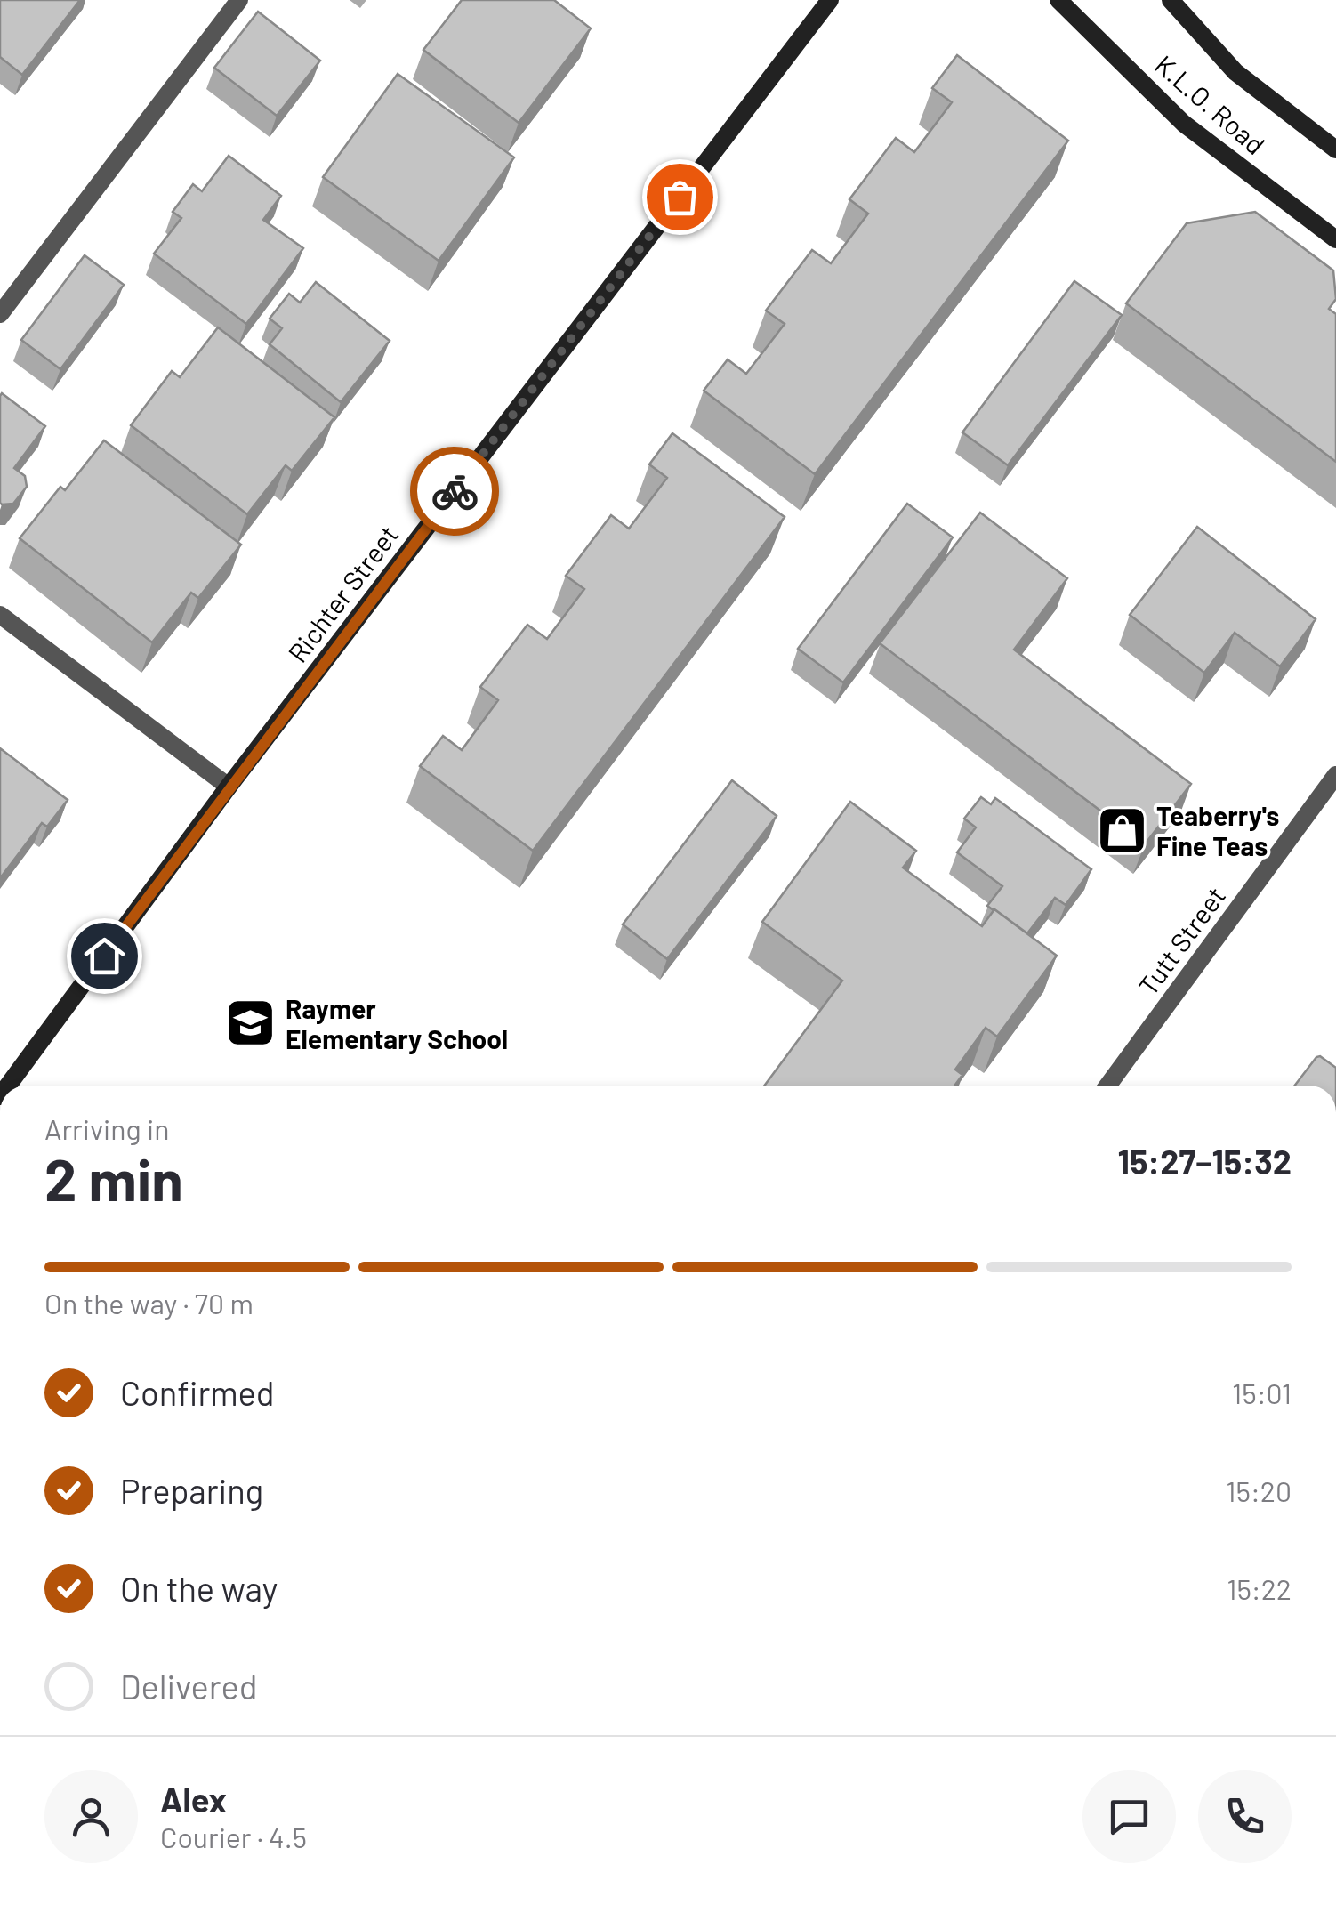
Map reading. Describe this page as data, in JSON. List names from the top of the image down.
{
  "streets": {
    "main road": ["K.L.O. Road", "Richter Street"],
    "street": ["Tutt Street"]
  },
  "places": {
    "shop": ["Teaberry's Fine Teas"],
    "school or university": ["Raymer Elementary School"]
  },
  "page": {
    "heading": ["2 min", "Arriving in", "15:27–15:32"],
    "panel": ["Alex", "Courier · 4.5"],
    "bar": "On the way · 70 m",
    "list": [
      ["Confirmed", "15:01"],
      ["Preparing", "15:20"],
      ["On the way", "15:22"],
      "Delivered"
    ]
  }
}
